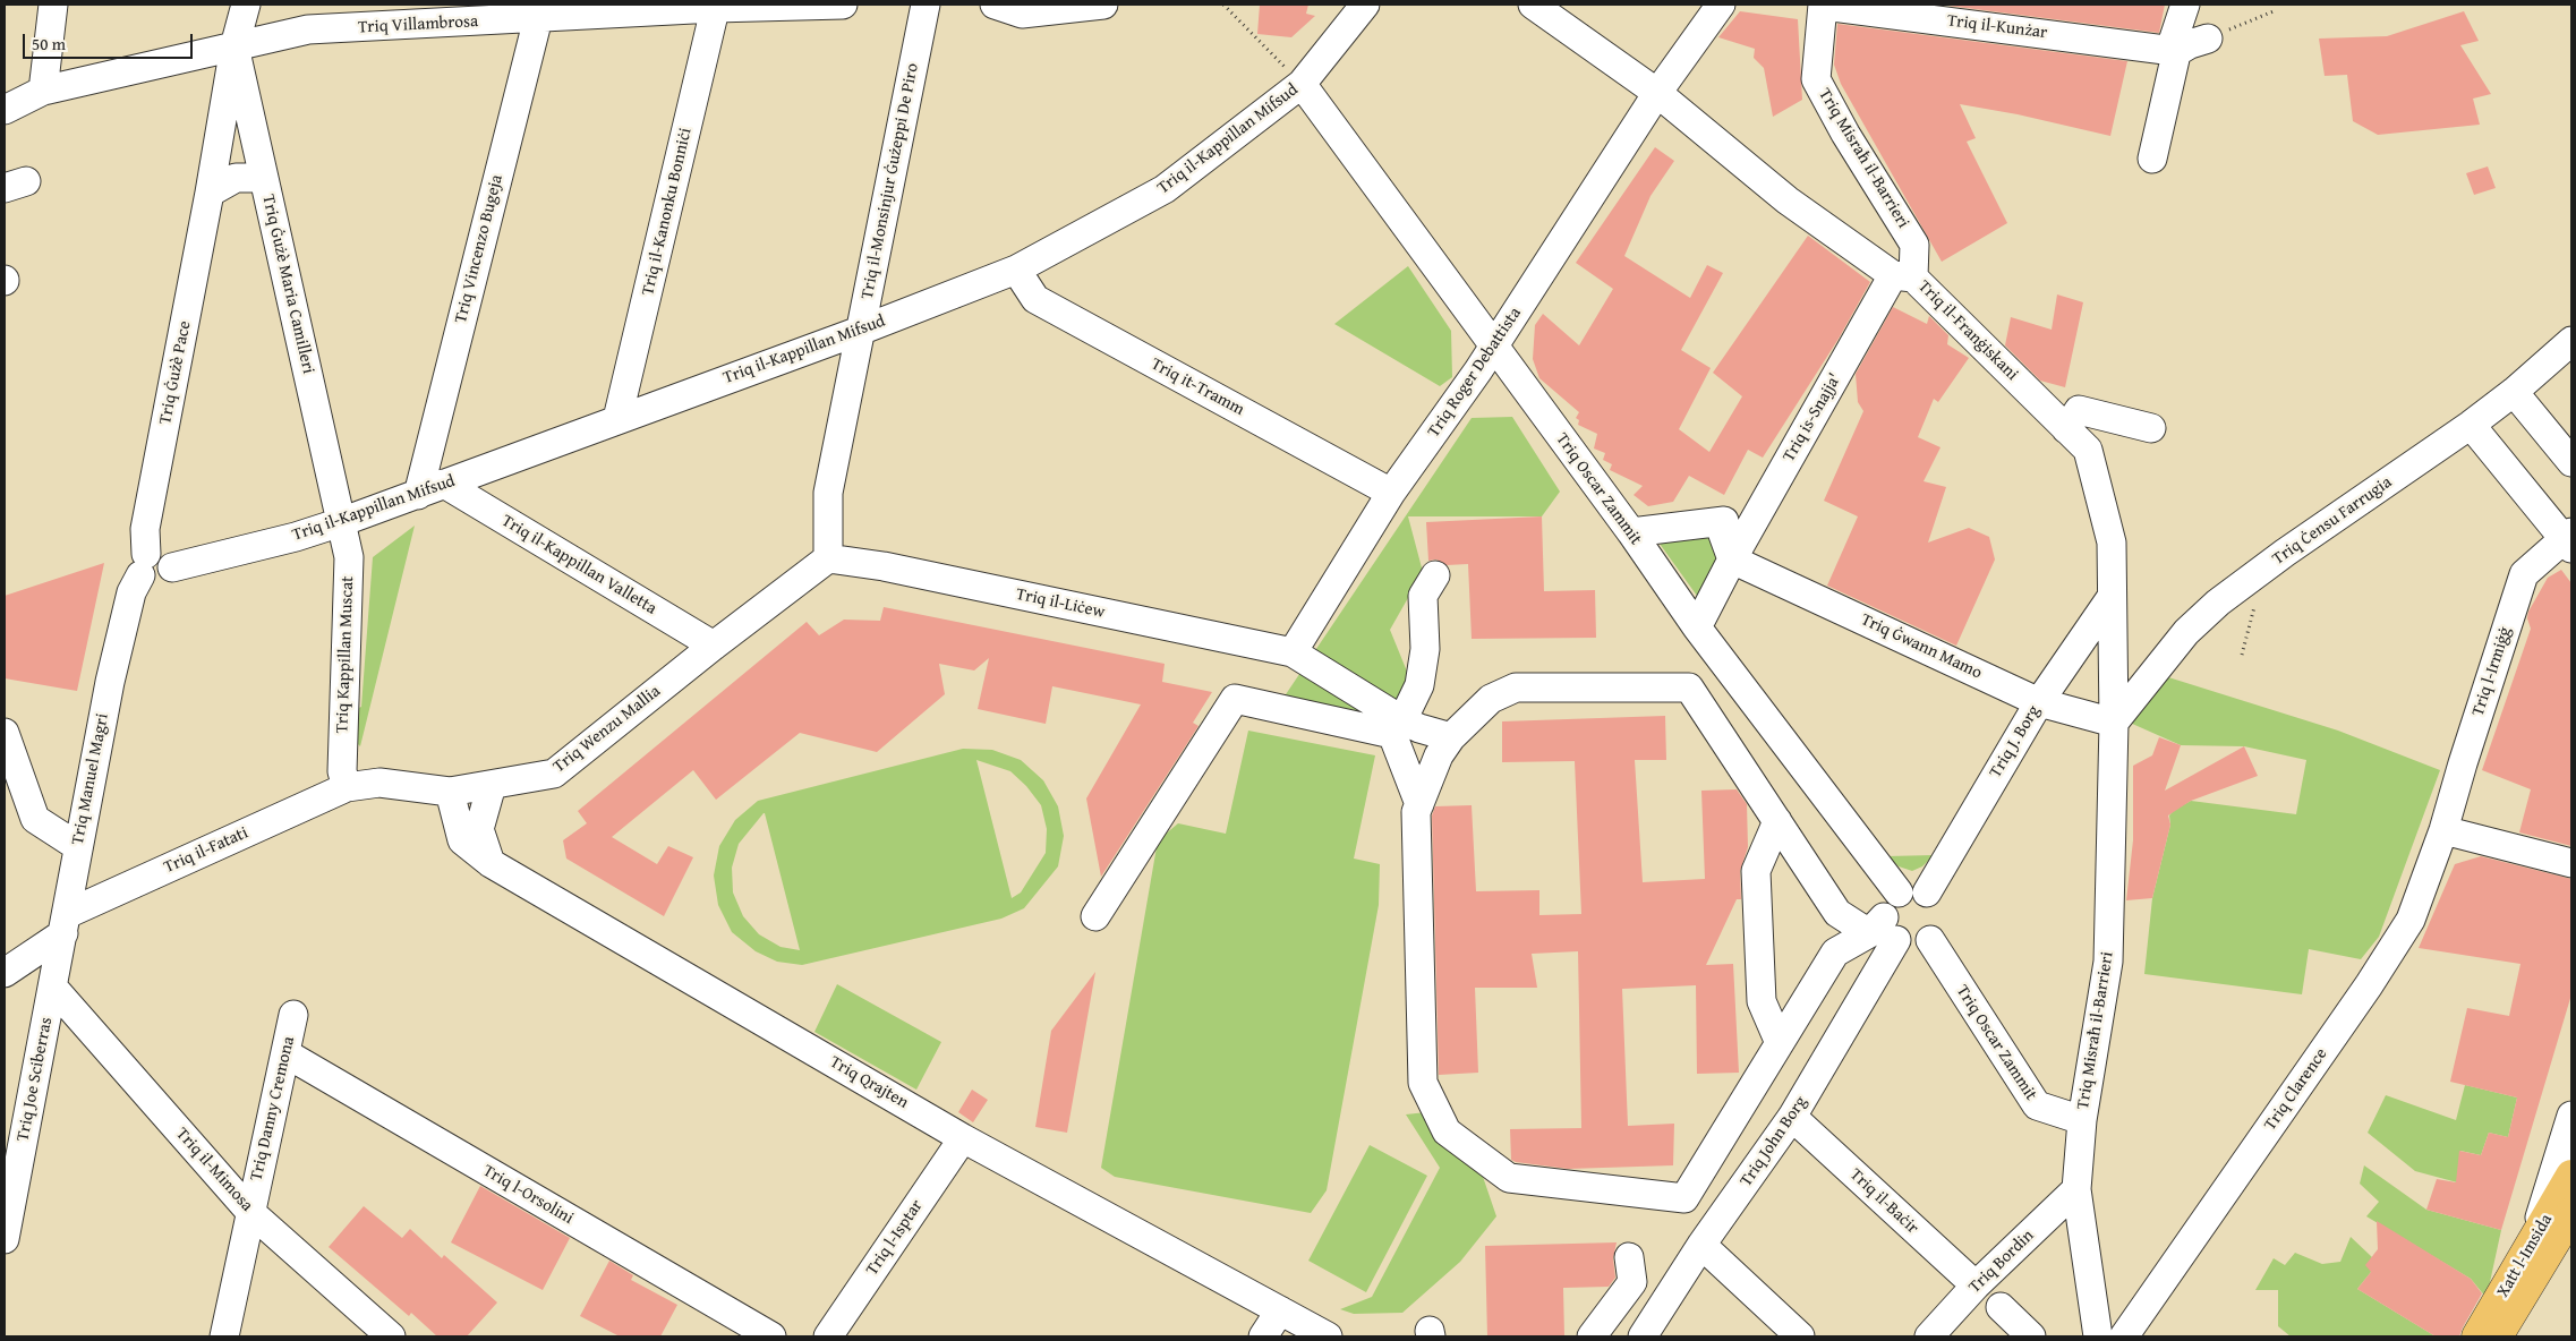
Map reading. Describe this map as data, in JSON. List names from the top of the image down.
{
  "streets": {
    "main road": ["Xatt l-Imsida"],
    "street": [
      "Triq Villambrosa",
      "Triq il-Kunżar",
      "Triq il-Kappillan Mifsud",
      "Triq Misraħ il-Barrieri",
      "Triq il-Monsinjur Ġużeppi De Piro",
      "Triq il-Kanonku Bonniċi",
      "Triq Vincenzo Bugeja",
      "Triq Ġużè Maria Camilleri",
      "Triq il-Franġiskani",
      "Triq Ġużè Pace",
      "Triq Roger Debattista",
      "Triq it-Tramm",
      "Triq is-Snajja'",
      "Triq Oscar Zammit",
      "Triq Ċensu Farrugia",
      "Triq il-Kappillan Valletta",
      "Triq il-Liċew",
      "Triq Ġwann Mamo",
      "Triq Kappillan Muscat",
      "Triq l-Irmiġġ",
      "Triq Wenzu Mallia",
      "Triq J. Borg",
      "Triq Manuel Magri",
      "Triq il-Fatati",
      "Triq Joe Sciberras",
      "Triq Qrajten",
      "Triq Clarence",
      "Triq Danny Cremona",
      "Triq John Borg",
      "Triq il-Mimosa",
      "Triq l-Orsolini",
      "Triq il-Baċir",
      "Triq l-Isptar",
      "Triq Bordin"
    ]
  },
  "crossings": [
    ["Triq Villambrosa", "Triq il-Kanonku Bonniċi"],
    ["Triq Villambrosa", "Triq Vincenzo Bugeja"],
    ["Triq Villambrosa", "Triq Ġużè Maria Camilleri"],
    ["Triq Villambrosa", "Triq Ġużè Pace"],
    ["Triq il-Kunżar", "Triq Misraħ il-Barrieri"],
    ["Triq il-Kappillan Mifsud", "Triq il-Monsinjur Ġużeppi De Piro"],
    ["Triq il-Kappillan Mifsud", "Triq il-Kanonku Bonniċi"],
    ["Triq il-Kappillan Mifsud", "Triq Vincenzo Bugeja"],
    ["Triq il-Kappillan Mifsud", "Triq Ġużè Maria Camilleri"],
    ["Triq il-Kappillan Mifsud", "Triq Ġużè Pace"],
    ["Triq il-Kappillan Mifsud", "Triq it-Tramm"],
    ["Triq il-Kappillan Mifsud", "Triq Oscar Zammit"],
    ["Triq il-Kappillan Mifsud", "Triq il-Kappillan Valletta"],
    ["Triq il-Kappillan Mifsud", "Triq Kappillan Muscat"],
    ["Triq il-Kappillan Mifsud", "Triq Manuel Magri"],
    ["Triq Misraħ il-Barrieri", "Triq il-Franġiskani"],
    ["Triq Misraħ il-Barrieri", "Triq is-Snajja'"],
    ["Triq Misraħ il-Barrieri", "Triq Oscar Zammit"],
    ["Triq Misraħ il-Barrieri", "Triq Ċensu Farrugia"],
    ["Triq Misraħ il-Barrieri", "Triq Ġwann Mamo"],
    ["Triq Misraħ il-Barrieri", "Triq Bordin"],
    ["Triq il-Monsinjur Ġużeppi De Piro", "Triq il-Liċew"],
    ["Triq il-Monsinjur Ġużeppi De Piro", "Triq Wenzu Mallia"],
    ["Triq Ġużè Maria Camilleri", "Triq Ġużè Pace"],
    ["Triq Ġużè Maria Camilleri", "Triq Kappillan Muscat"],
    ["Triq il-Franġiskani", "Triq Roger Debattista"],
    ["Triq il-Franġiskani", "Triq is-Snajja'"],
    ["Triq il-Franġiskani", "Triq Ċensu Farrugia"],
    ["Triq il-Franġiskani", "Triq Ġwann Mamo"],
    ["Triq il-Franġiskani", "Triq J. Borg"],
    ["Triq Ġużè Pace", "Triq Manuel Magri"],
    ["Triq Roger Debattista", "Triq it-Tramm"],
    ["Triq Roger Debattista", "Triq Oscar Zammit"],
    ["Triq Roger Debattista", "Triq il-Liċew"],
    ["Triq is-Snajja'", "Triq Oscar Zammit"],
    ["Triq is-Snajja'", "Triq Ġwann Mamo"],
    ["Triq Oscar Zammit", "Triq J. Borg"],
    ["Triq Oscar Zammit", "Triq John Borg"],
    ["Triq Ċensu Farrugia", "Triq Ġwann Mamo"],
    ["Triq il-Kappillan Valletta", "Triq Wenzu Mallia"],
    ["Triq il-Liċew", "Triq Wenzu Mallia"],
    ["Triq Ġwann Mamo", "Triq J. Borg"],
    ["Triq Kappillan Muscat", "Triq Wenzu Mallia"],
    ["Triq Kappillan Muscat", "Triq il-Fatati"],
    ["Triq l-Irmiġġ", "Triq Clarence"],
    ["Triq Wenzu Mallia", "Triq il-Fatati"],
    ["Triq Wenzu Mallia", "Triq Qrajten"],
    ["Triq J. Borg", "Triq John Borg"],
    ["Triq Manuel Magri", "Triq il-Fatati"],
    ["Triq Manuel Magri", "Triq Joe Sciberras"],
    ["Triq Manuel Magri", "Triq il-Mimosa"],
    ["Triq Joe Sciberras", "Triq il-Mimosa"],
    ["Triq Qrajten", "Triq l-Isptar"],
    ["Triq Danny Cremona", "Triq il-Mimosa"],
    ["Triq Danny Cremona", "Triq l-Orsolini"],
    ["Triq John Borg", "Triq il-Baċir"],
    ["Triq il-Baċir", "Triq Bordin"]
  ],
  "scale_bar": "50 m"
}
